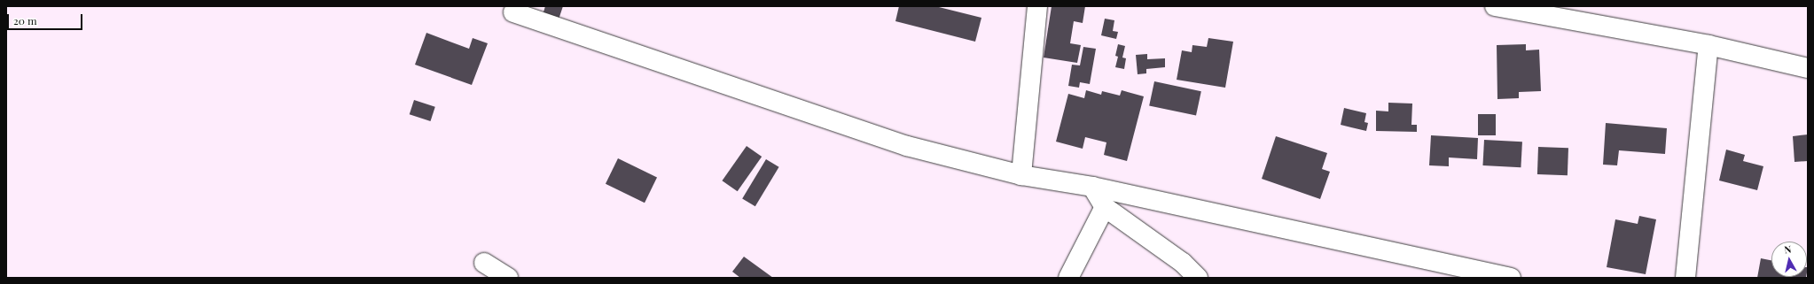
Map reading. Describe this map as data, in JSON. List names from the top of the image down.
{
  "scale_bar": "20 m",
  "north": "top"
}
